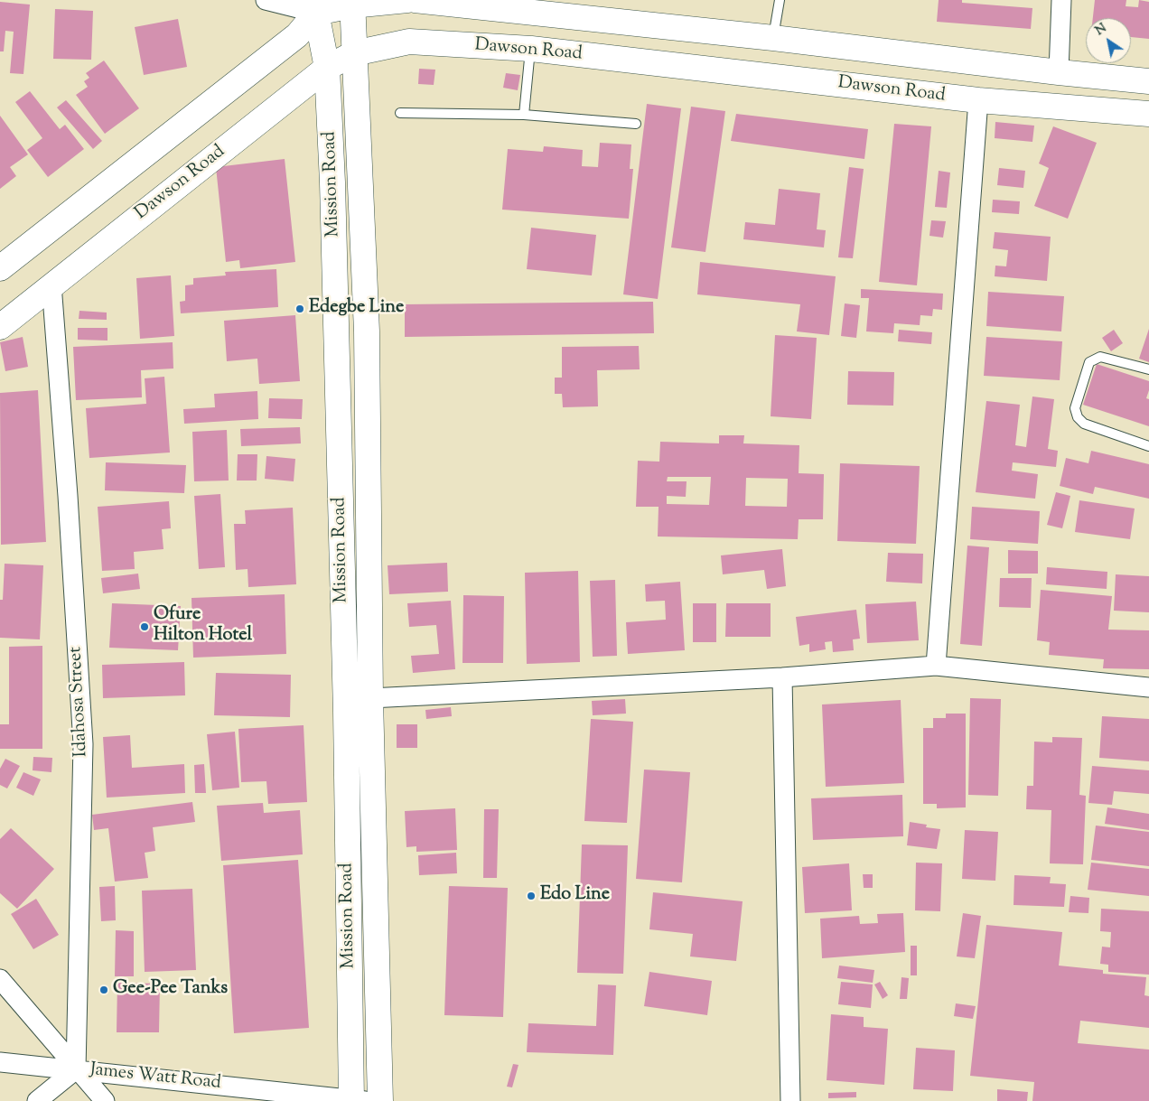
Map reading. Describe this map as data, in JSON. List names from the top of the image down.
{
  "streets": {
    "main road": ["Dawson Road", "Mission Road"],
    "street": ["Idahosa Street", "James Watt Road"]
  },
  "crossings": [
    ["Dawson Road", "Mission Road"],
    ["Dawson Road", "Idahosa Street"],
    ["Mission Road", "James Watt Road"],
    ["Idahosa Street", "James Watt Road"]
  ],
  "places": [
    "Edegbe Line",
    "Ofure Hilton Hotel",
    "Edo Line",
    "Gee-Pee Tanks"
  ],
  "north": "top left"
}
